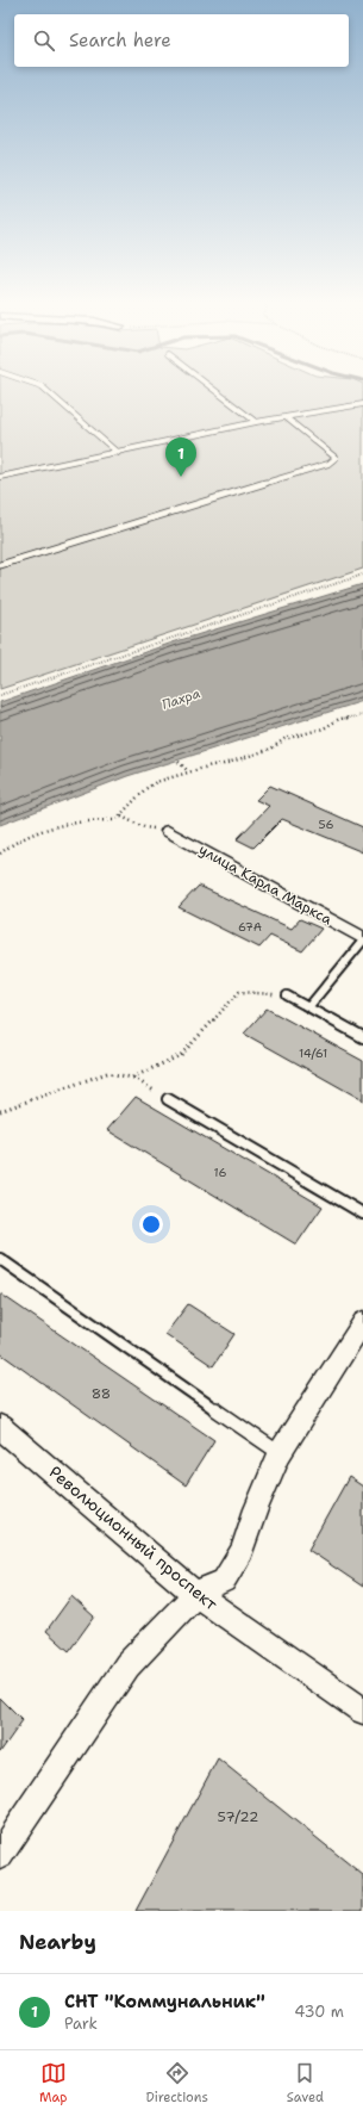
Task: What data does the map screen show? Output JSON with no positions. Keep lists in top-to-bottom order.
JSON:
{
  "streets": {
    "street": ["улица Карла Маркса", "Революционный проспект"]
  },
  "water": ["Пахра"],
  "house_numbers": [
    "56",
    "67А",
    "14/61",
    "16",
    "88",
    "57/22"
  ],
  "page": {
    "search": "Search here",
    "pins": "1",
    "heading": "Nearby",
    "list": [
      {
        "mark": "1",
        "name": "СНТ \"Коммунальник\"",
        "note": "Park",
        "value": "430 m"
      }
    ],
    "nav": ["Map", "Directions", "Saved"]
  }
}
